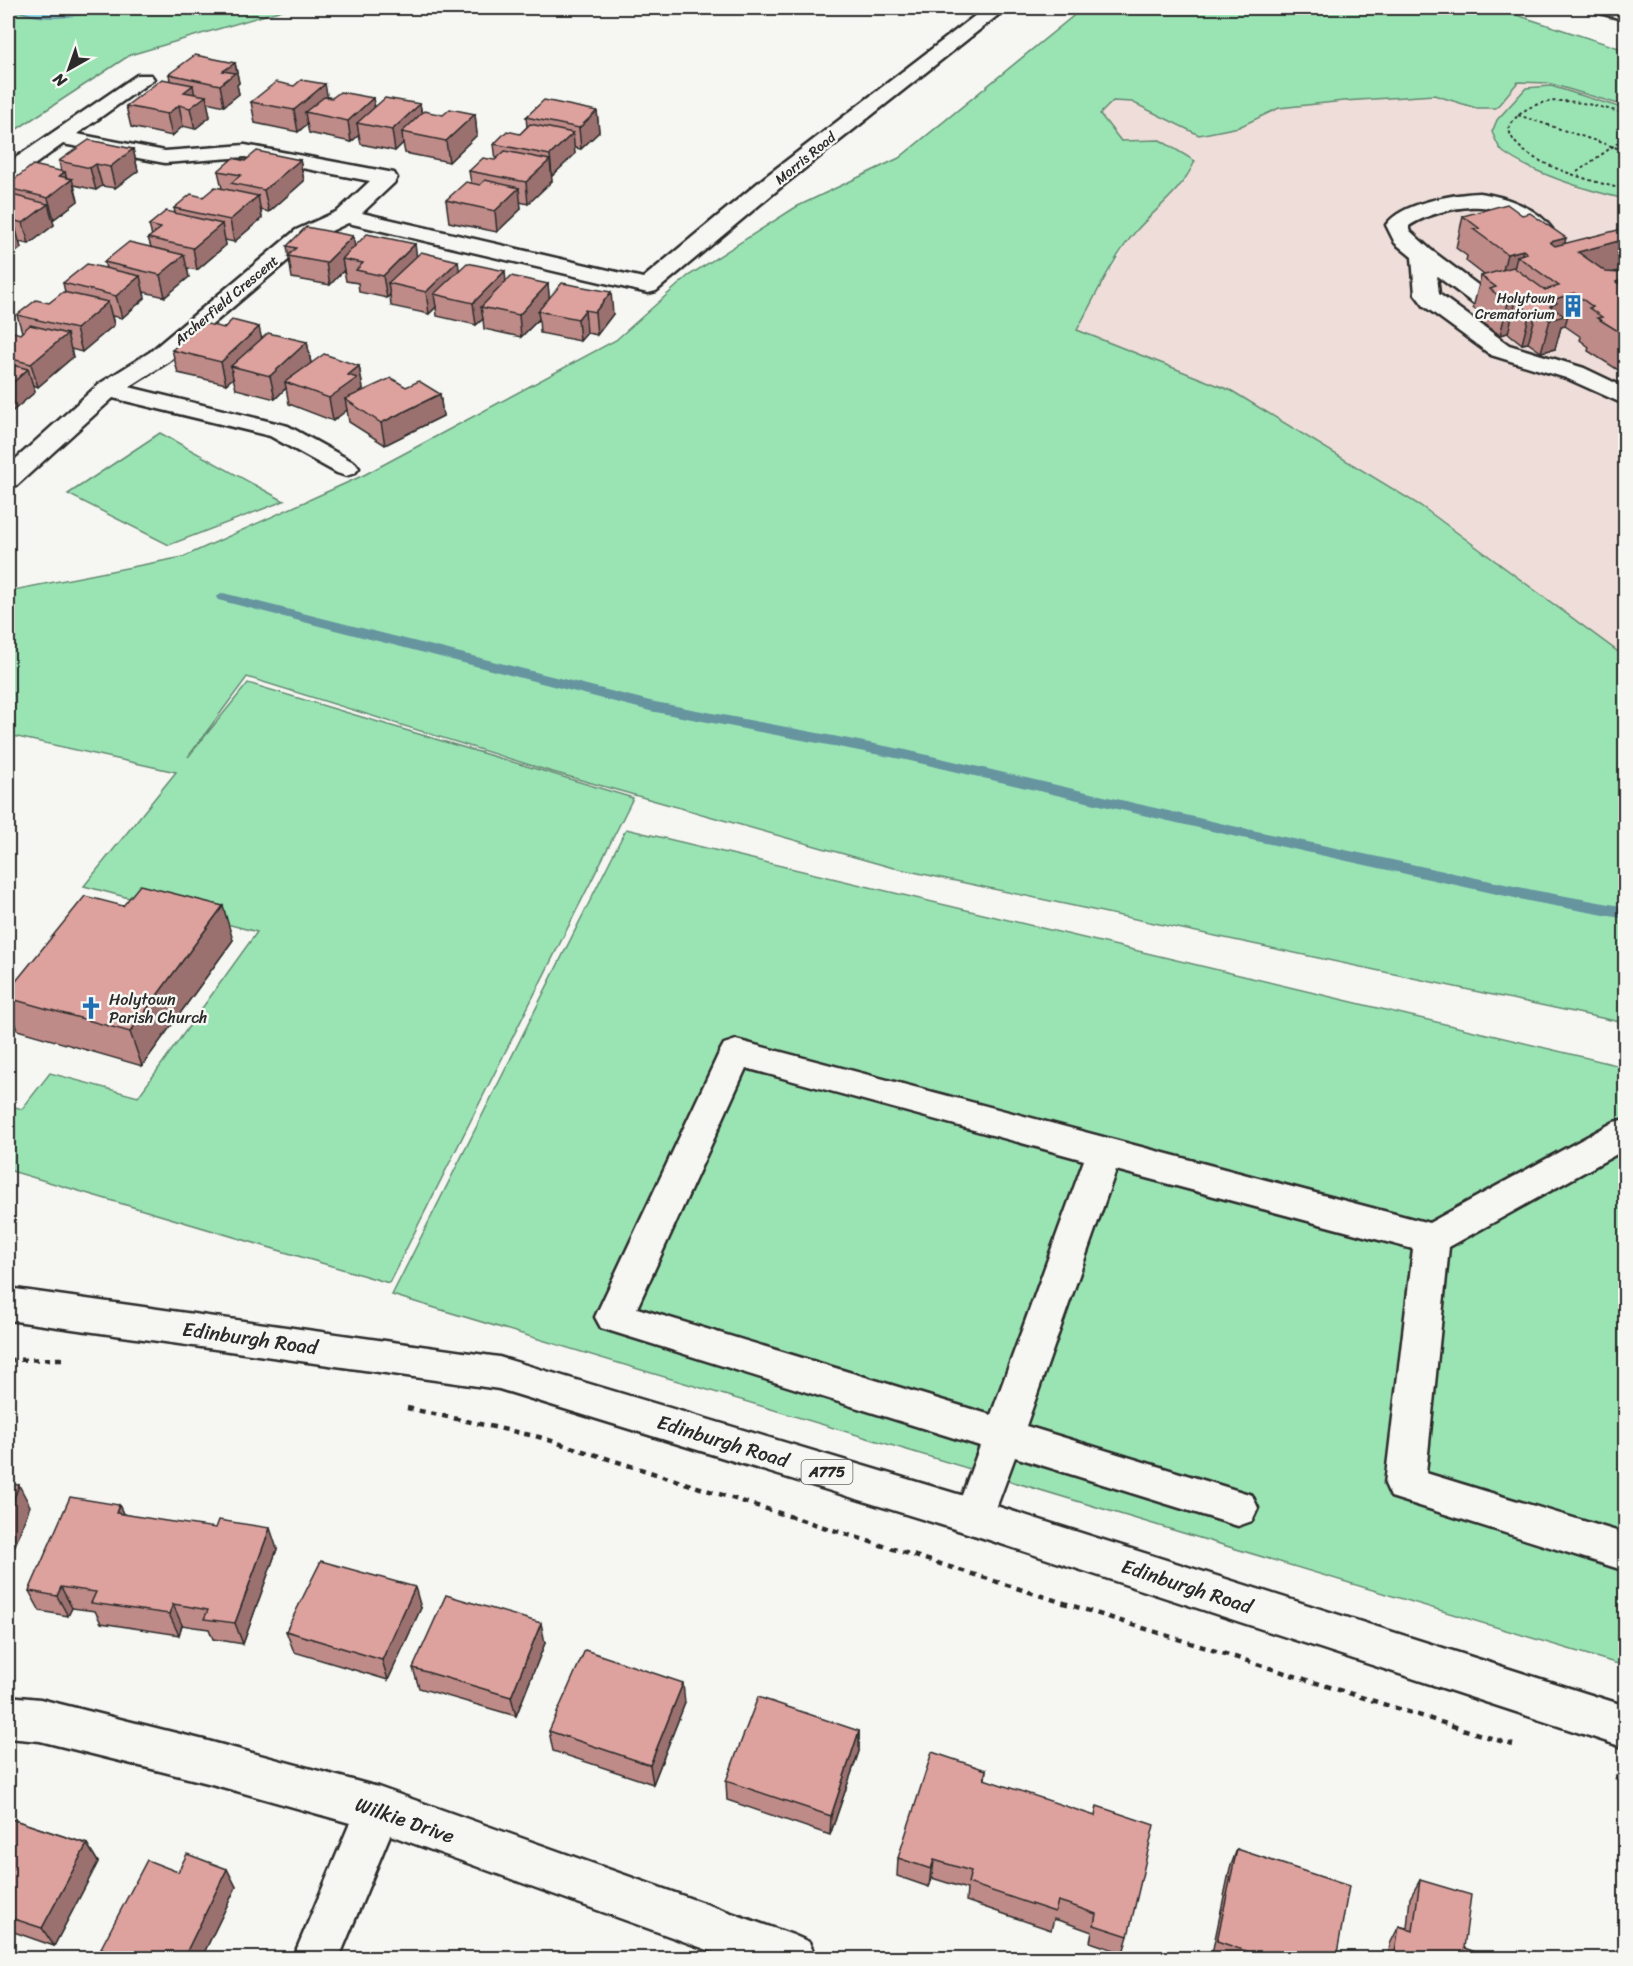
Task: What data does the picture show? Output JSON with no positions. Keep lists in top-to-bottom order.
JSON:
{
  "streets": {
    "street": [
      "Morris Road",
      "Archerfield Crescent",
      "Edinburgh Road",
      "A775",
      "Wilkie Drive"
    ]
  },
  "crossings": [
    ["Morris Road", "Archerfield Crescent"]
  ],
  "places": {
    "building": ["Holytown Crematorium"],
    "church": ["Holytown Parish Church"]
  },
  "north": "bottom left"
}
